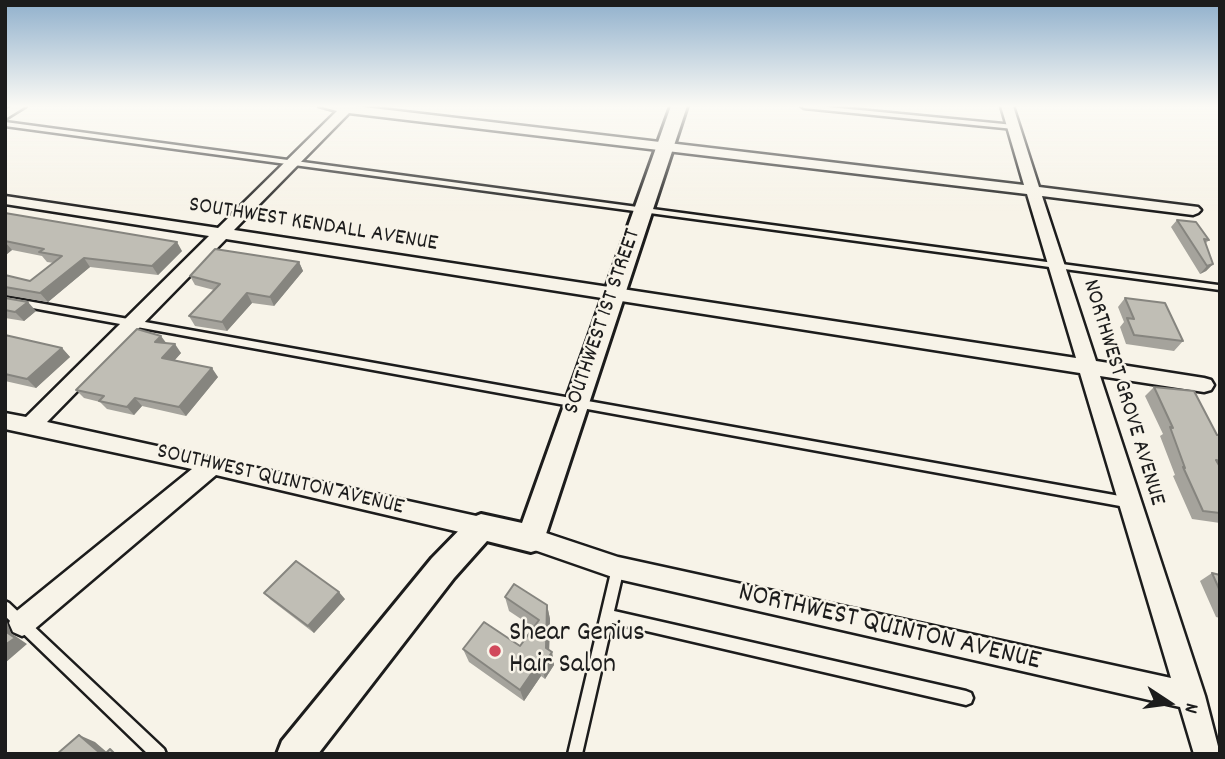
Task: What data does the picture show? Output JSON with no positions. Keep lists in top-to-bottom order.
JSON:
{
  "streets": {
    "street": [
      "SOUTHWEST KENDALL AVENUE",
      "SOUTHWEST 1ST STREET",
      "NORTHWEST GROVE AVENUE",
      "SOUTHWEST QUINTON AVENUE",
      "NORTHWEST QUINTON AVENUE"
    ]
  },
  "crossings": [
    ["SOUTHWEST KENDALL AVENUE", "SOUTHWEST 1ST STREET"],
    ["SOUTHWEST KENDALL AVENUE", "NORTHWEST GROVE AVENUE"],
    ["SOUTHWEST 1ST STREET", "SOUTHWEST QUINTON AVENUE"],
    ["SOUTHWEST 1ST STREET", "NORTHWEST QUINTON AVENUE"],
    ["NORTHWEST GROVE AVENUE", "NORTHWEST QUINTON AVENUE"],
    ["SOUTHWEST QUINTON AVENUE", "NORTHWEST QUINTON AVENUE"]
  ],
  "places": ["Shear Genius Hair Salon"],
  "north": "right"
}
